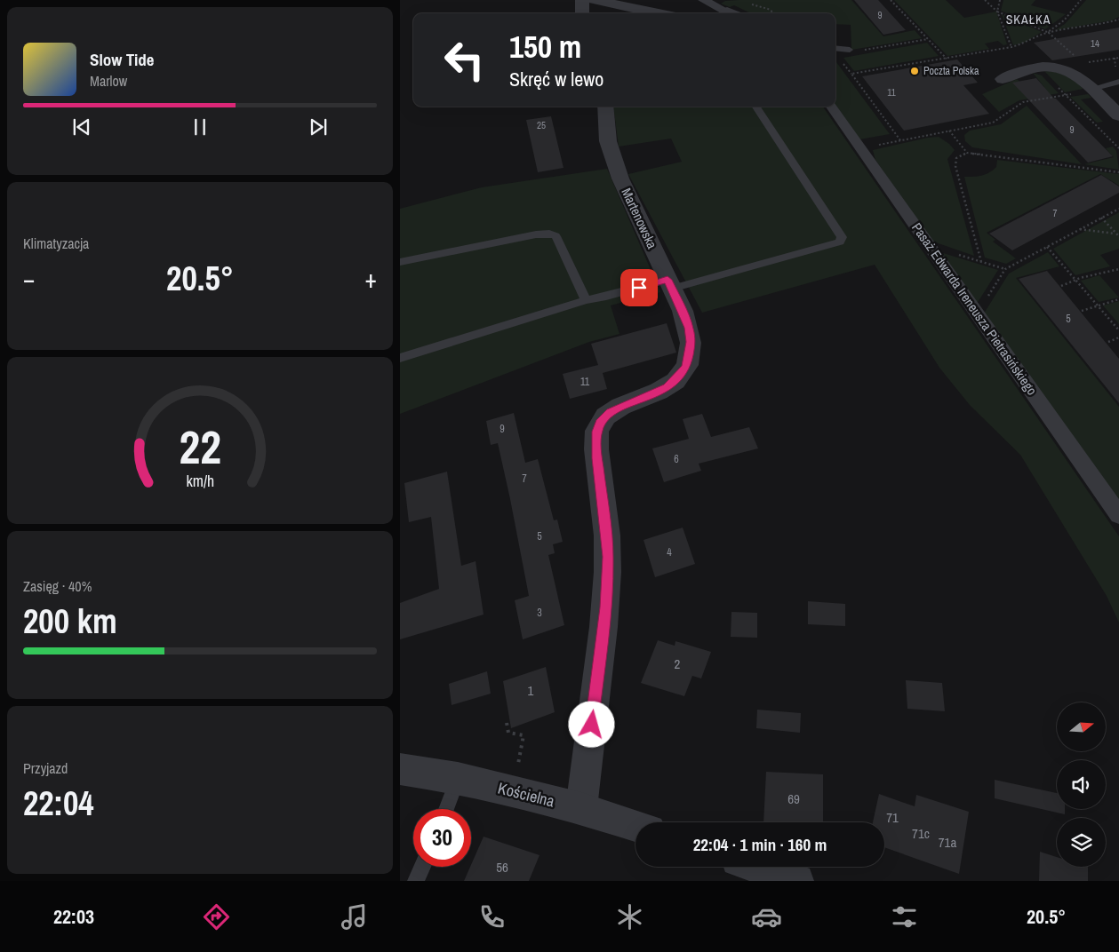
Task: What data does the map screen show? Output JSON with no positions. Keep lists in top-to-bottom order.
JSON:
{
  "streets": {
    "street": ["Martenowska", "Pasaż Edwarda Ireneusza Pietrasińskiego", "Kościelna"]
  },
  "crossings": [
    ["Martenowska", "Kościelna"]
  ],
  "districts": ["SKAŁKA"],
  "places": ["Poczta Polska"],
  "house_numbers": [
    "9",
    "14",
    "11",
    "25",
    "9",
    "7",
    "5",
    "11",
    "9",
    "6",
    "7",
    "5",
    "4",
    "3",
    "2",
    "1",
    "69",
    "71",
    "71c",
    "71a",
    "56"
  ],
  "north": "right",
  "page": {
    "turn": ["150 m", "Skręć w lewo"],
    "song": ["Slow Tide", "Marlow"],
    "tile": [
      "Klimatyzacja",
      ["Zasięg · 40%", "200 km"],
      ["Przyjazd", "22:04"]
    ],
    "heat": ["−", "20.5°", "+"],
    "limit": "30",
    "trip": "22:04 · 1 min · 160 m",
    "tabs": ["22:03", "20.5°"],
    "gauge": ["22", "km/h"]
  }
}
